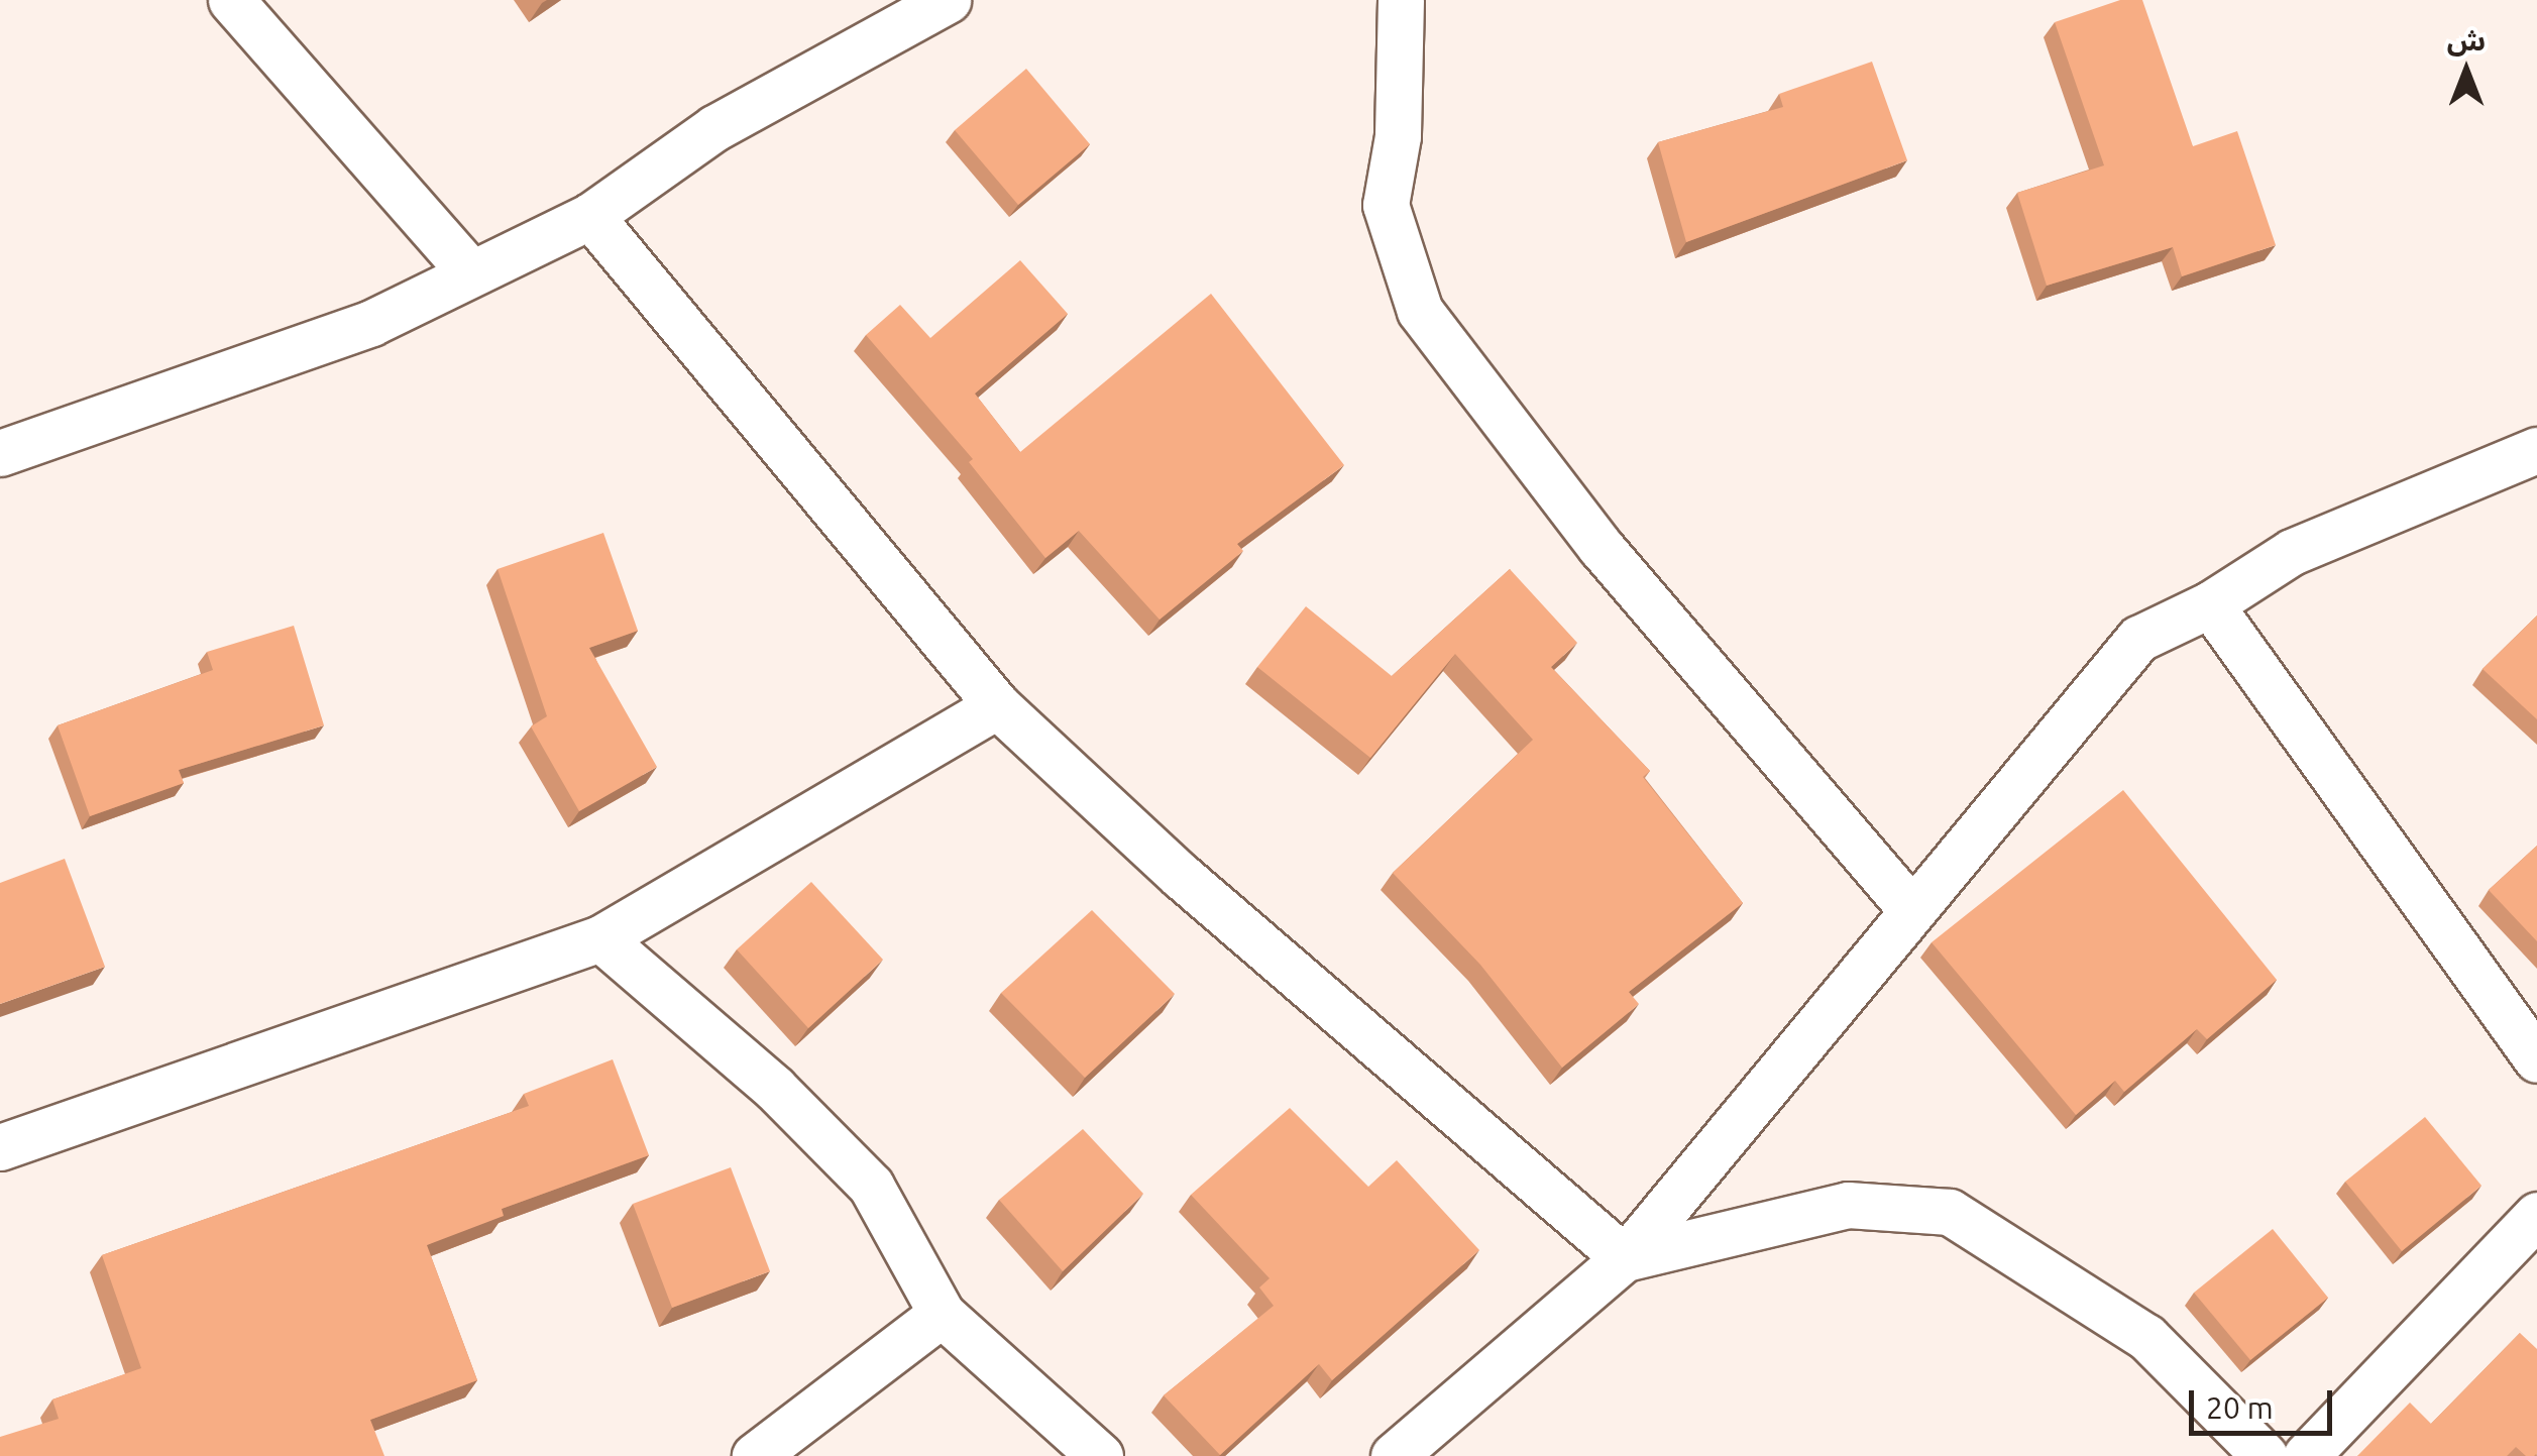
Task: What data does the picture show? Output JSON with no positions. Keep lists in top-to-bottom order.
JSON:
{
  "scale_bar": "20 m",
  "north": "top"
}
